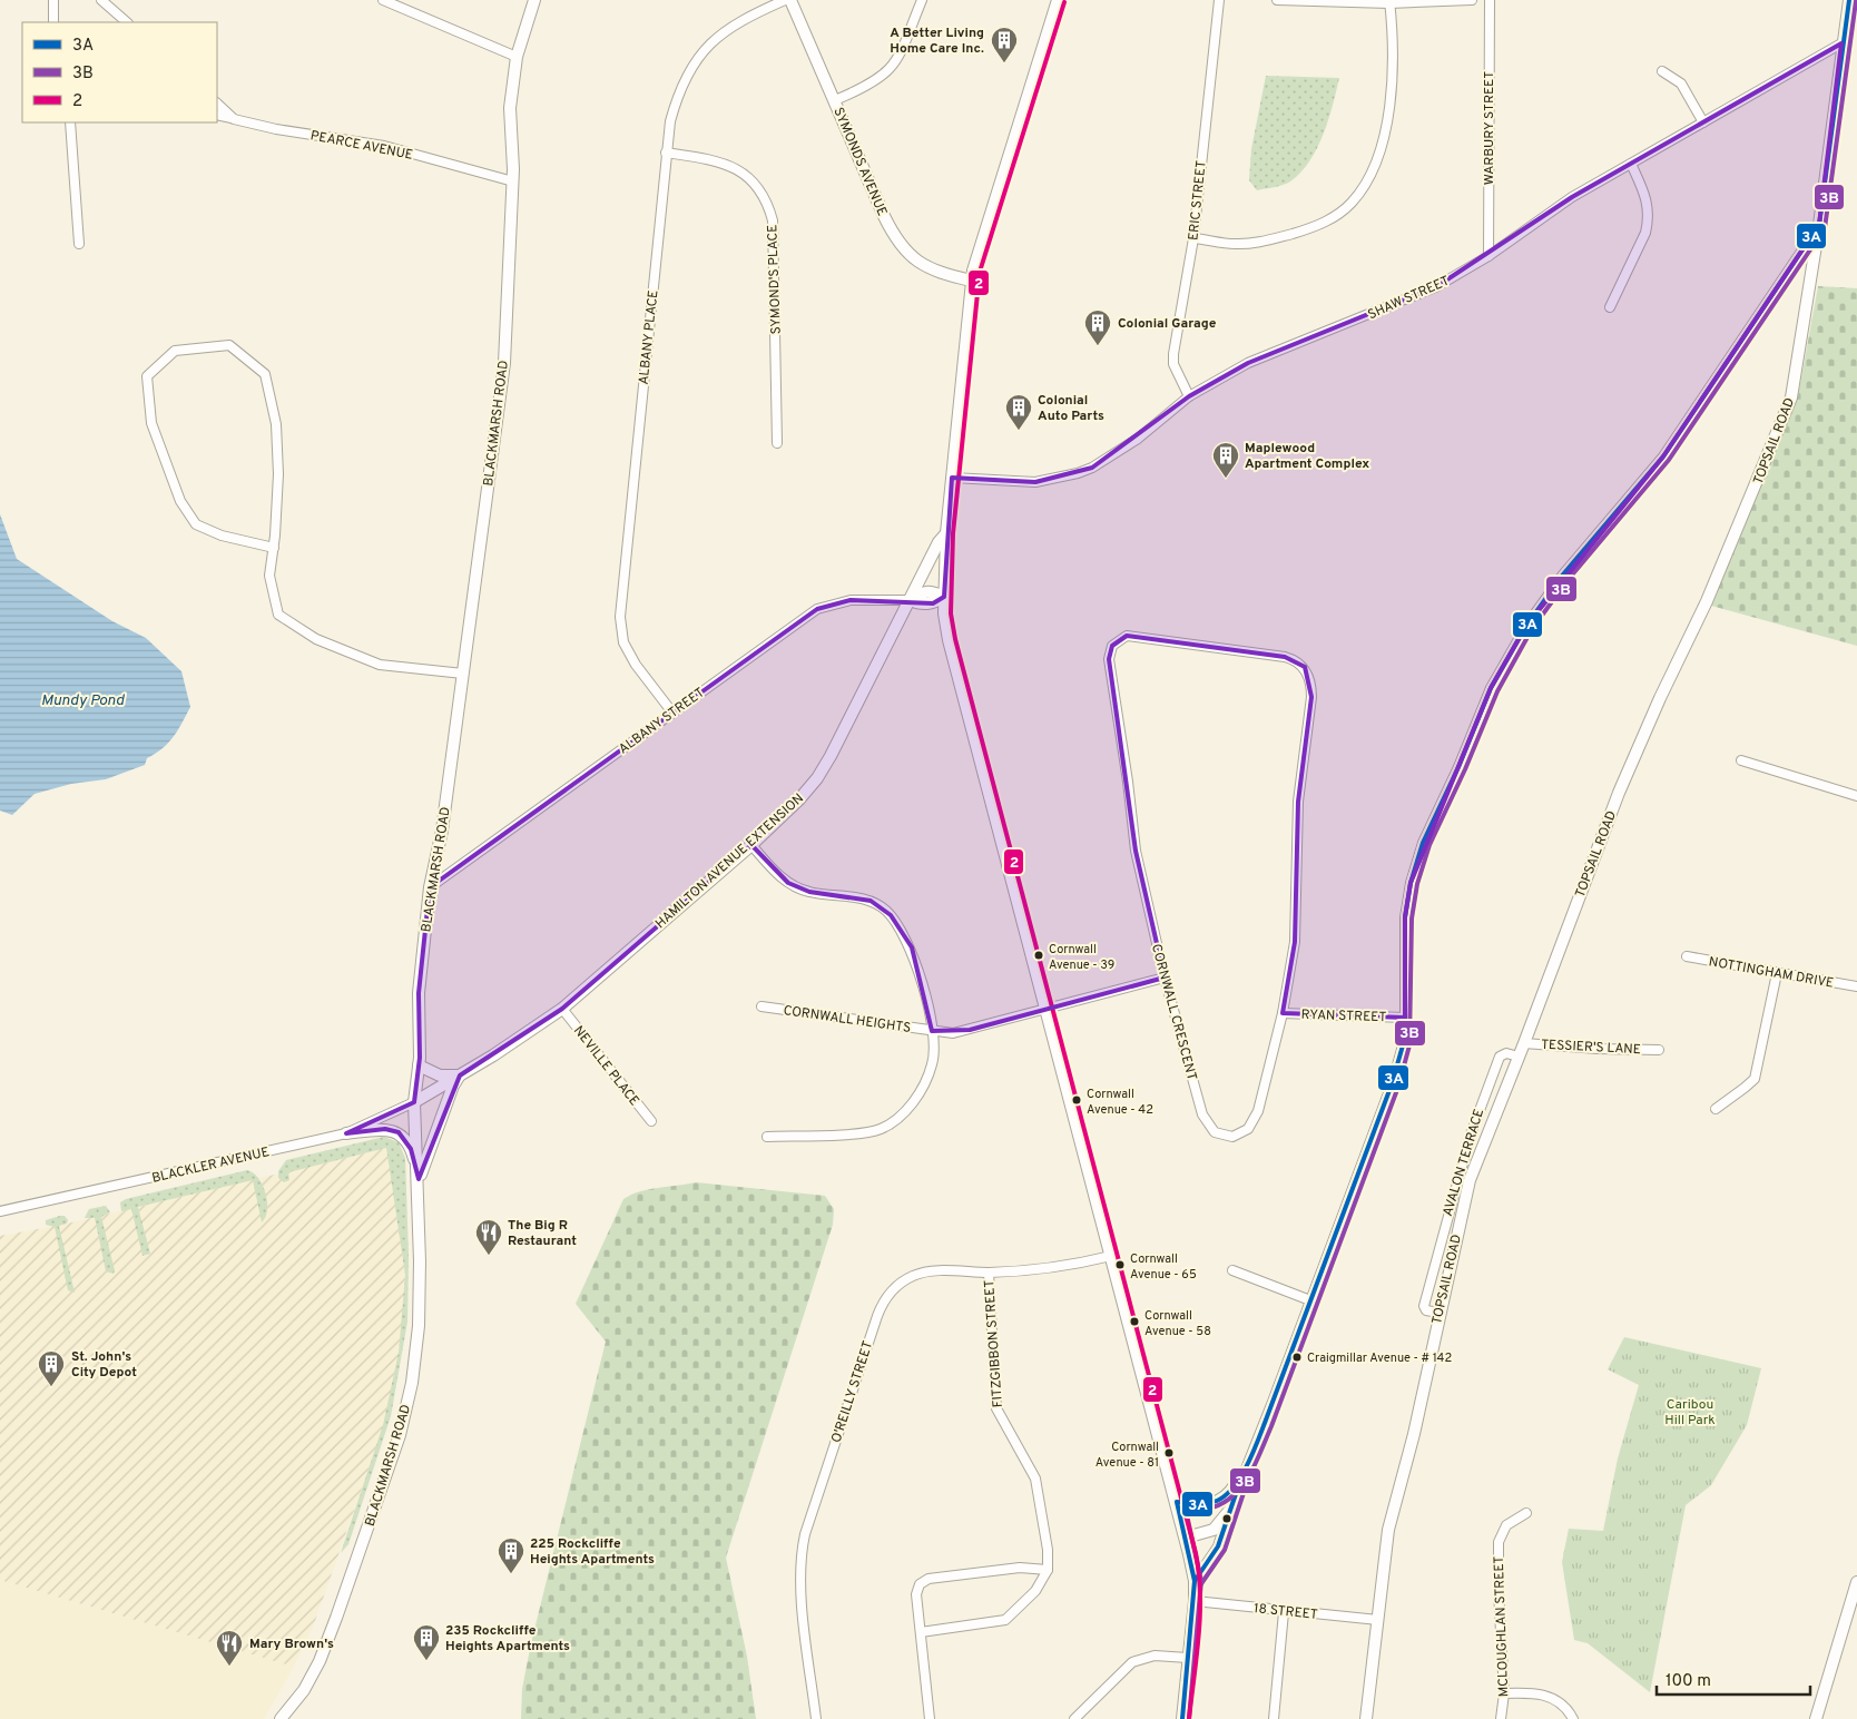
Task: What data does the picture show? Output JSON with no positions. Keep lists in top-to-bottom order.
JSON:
{
  "streets": {
    "street": [
      "WARBURY STREET",
      "PEARCE AVENUE",
      "SYMONDS AVENUE",
      "ERIC STREET",
      "SYMOND'S PLACE",
      "SHAW STREET",
      "ALBANY PLACE",
      "BLACKMARSH ROAD",
      "TOPSAIL ROAD",
      "ALBANY STREET",
      "HAMILTON AVENUE EXTENSION",
      "NOTTINGHAM DRIVE",
      "CORNWALL CRESCENT",
      "RYAN STREET",
      "CORNWALL HEIGHTS",
      "TESSIER'S LANE",
      "NEVILLE PLACE",
      "AVALON TERRACE",
      "BLACKLER AVENUE",
      "FITZGIBBON STREET",
      "O'REILLY STREET",
      "18 STREET",
      "MCLOUGHLAN STREET"
    ]
  },
  "crossings": [
    ["WARBURY STREET", "SHAW STREET"],
    ["PEARCE AVENUE", "BLACKMARSH ROAD"],
    ["ERIC STREET", "SHAW STREET"],
    ["SYMOND'S PLACE", "ALBANY PLACE"],
    ["SHAW STREET", "TOPSAIL ROAD"],
    ["ALBANY PLACE", "ALBANY STREET"],
    ["BLACKMARSH ROAD", "ALBANY STREET"],
    ["BLACKMARSH ROAD", "HAMILTON AVENUE EXTENSION"],
    ["BLACKMARSH ROAD", "BLACKLER AVENUE"],
    ["TOPSAIL ROAD", "TESSIER'S LANE"],
    ["TOPSAIL ROAD", "AVALON TERRACE"],
    ["TOPSAIL ROAD", "18 STREET"],
    ["ALBANY STREET", "HAMILTON AVENUE EXTENSION"],
    ["HAMILTON AVENUE EXTENSION", "CORNWALL HEIGHTS"],
    ["HAMILTON AVENUE EXTENSION", "NEVILLE PLACE"],
    ["HAMILTON AVENUE EXTENSION", "BLACKLER AVENUE"],
    ["CORNWALL CRESCENT", "RYAN STREET"],
    ["CORNWALL CRESCENT", "CORNWALL HEIGHTS"],
    ["FITZGIBBON STREET", "O'REILLY STREET"]
  ],
  "water": ["Mundy Pond"],
  "parks": ["Caribou Hill Park"],
  "places": {
    "building": [
      "A Better Living Home Care Inc.",
      "Colonial Garage",
      "Colonial Auto Parts",
      "Maplewood Apartment Complex",
      "St. John's City Depot",
      "225 Rockcliffe Heights Apartments",
      "235 Rockcliffe Heights Apartments"
    ],
    "other": [
      "Cornwall Avenue - 39",
      "Cornwall Avenue - 42",
      "Cornwall Avenue - 65",
      "Cornwall Avenue - 58",
      "Craigmillar Avenue - # 142",
      "Cornwall Avenue - 81"
    ],
    "restaurant": ["The Big R Restaurant", "Mary Brown's"]
  },
  "lines": ["transit line 3A", "transit line 3B", "transit line 2"],
  "legend": ["3A", "3B", "2"],
  "scale_bar": "100 m"
}
